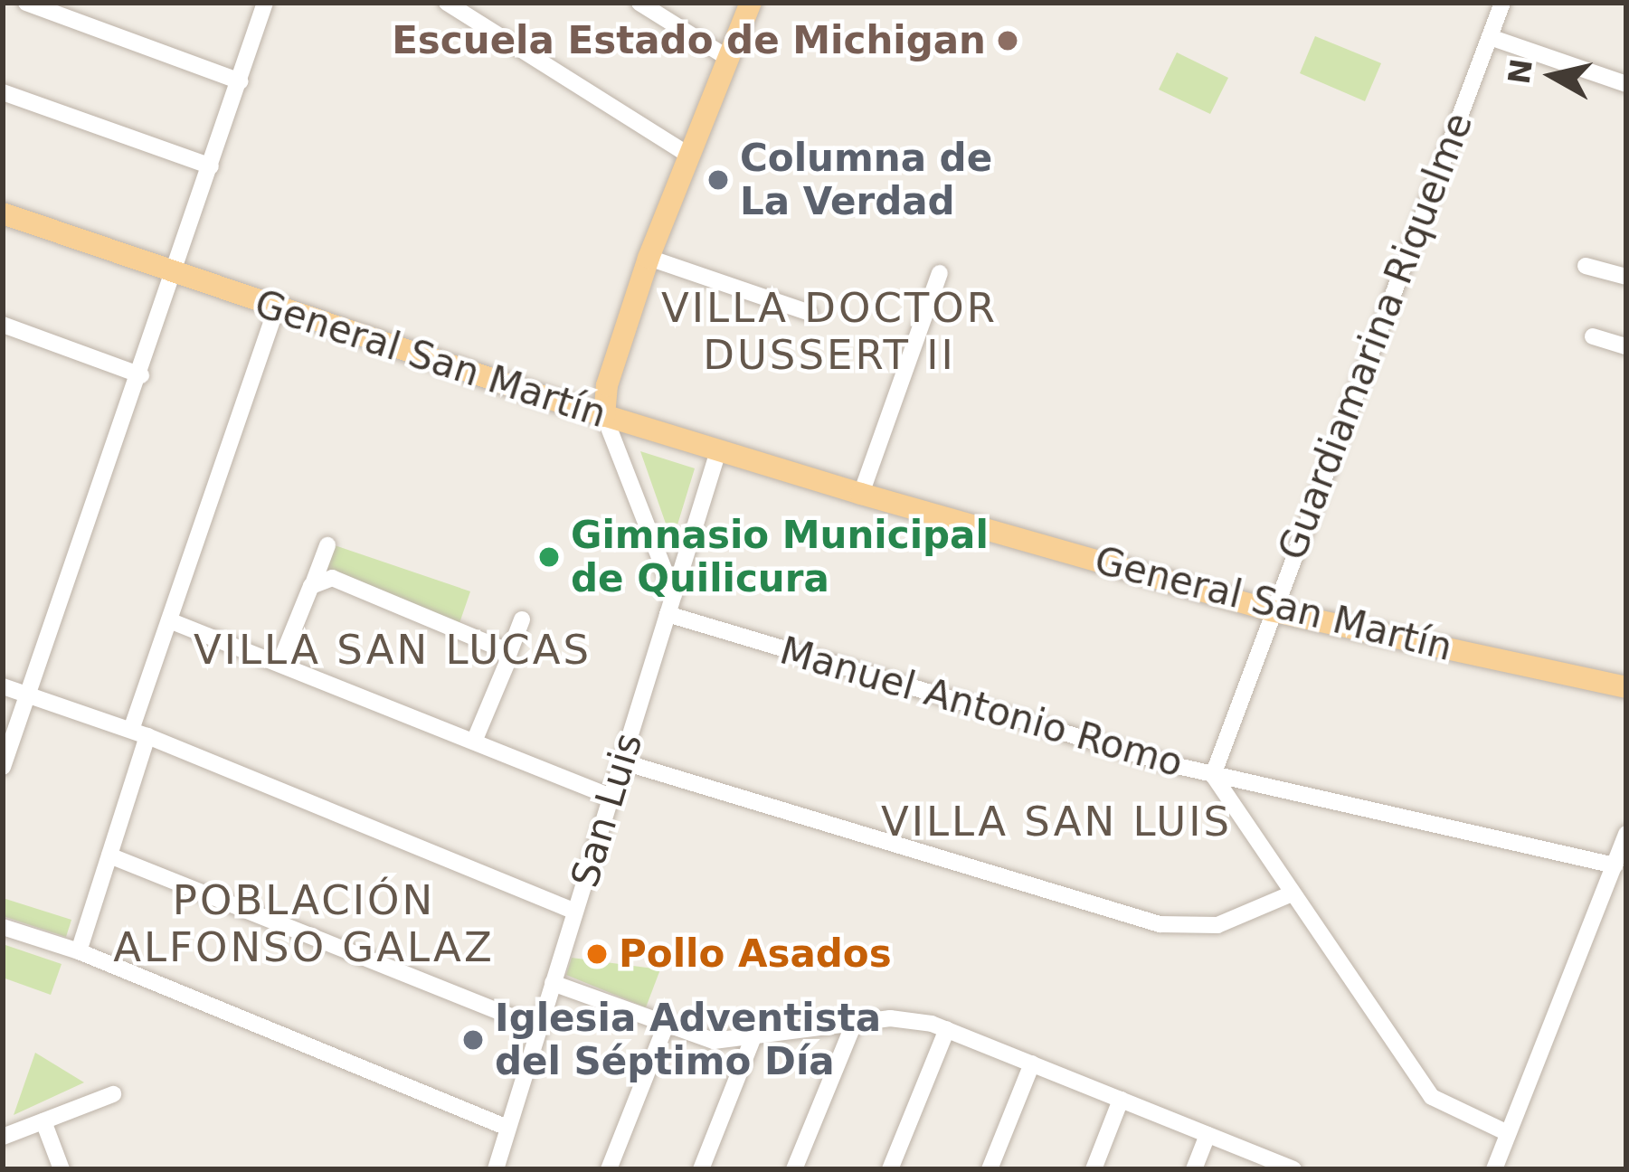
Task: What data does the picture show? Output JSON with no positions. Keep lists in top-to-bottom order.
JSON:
{
  "streets": {
    "main road": ["General San Martín"],
    "street": ["Guardiamarina Riquelme", "Manuel Antonio Romo", "San Luis"]
  },
  "crossings": [
    ["Guardiamarina Riquelme", "General San Martín"],
    ["Guardiamarina Riquelme", "Manuel Antonio Romo"],
    ["General San Martín", "San Luis"],
    ["Manuel Antonio Romo", "San Luis"]
  ],
  "districts": [
    "VILLA DOCTOR DUSSERT II",
    "VILLA SAN LUCAS",
    "VILLA SAN LUIS",
    "POBLACIÓN ALFONSO GALAZ"
  ],
  "places": [
    "Escuela Estado de Michigan",
    "Columna de La Verdad",
    "Gimnasio Municipal de Quilicura",
    "Pollo Asados",
    "Iglesia Adventista del Séptimo Día"
  ],
  "north": "left"
}
